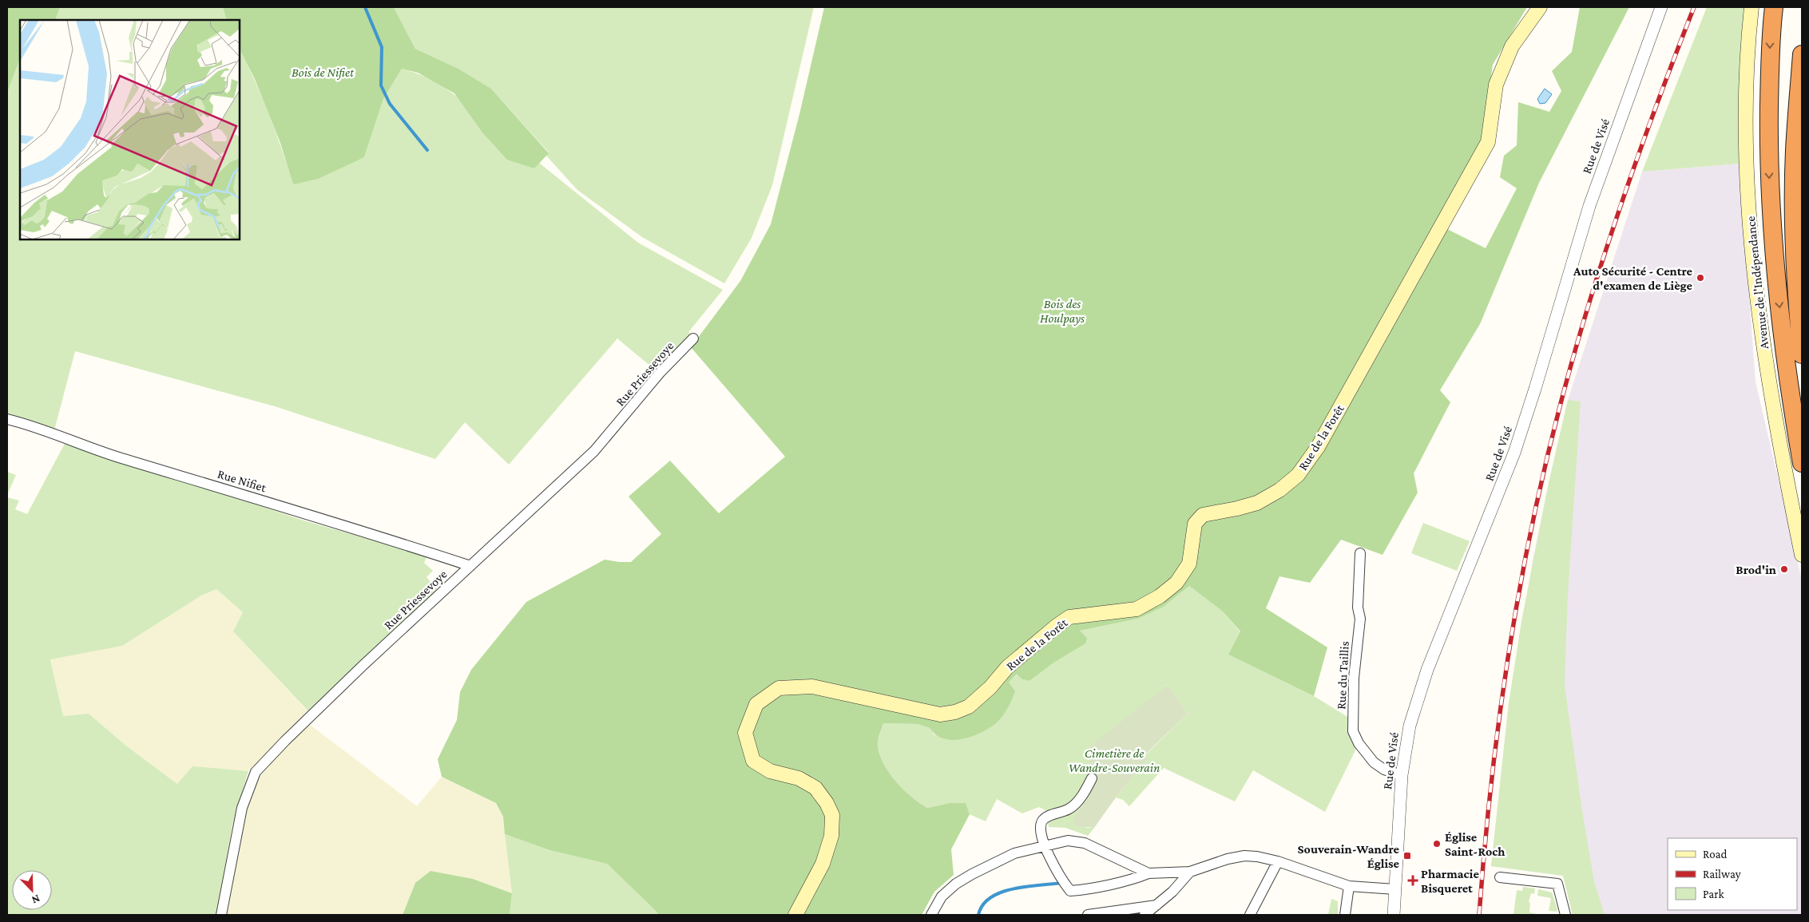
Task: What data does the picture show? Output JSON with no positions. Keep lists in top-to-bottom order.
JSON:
{
  "streets": {
    "main road": ["Avenue de l'Indépendance", "Rue de la Forêt"],
    "street": [
      "Rue de Visé",
      "Rue Priessevoye",
      "Rue Nifiet",
      "Rue du Taillis"
    ]
  },
  "crossings": [
    ["Rue de Visé", "Rue du Taillis"],
    ["Rue Priessevoye", "Rue Nifiet"]
  ],
  "parks": ["Bois de Nifiet", "Bois des Houlpays", "Cimetière de Wandre-Souverain"],
  "places": {
    "other": ["Auto Sécurité - Centre d'examen de Liège", "Brod'in", "Église Saint-Roch"],
    "transit": ["Souverain-Wandre Église"],
    "health": ["Pharmacie Bisqueret"]
  },
  "legend": ["Road", "Railway", "Park"],
  "north": "bottom right"
}
